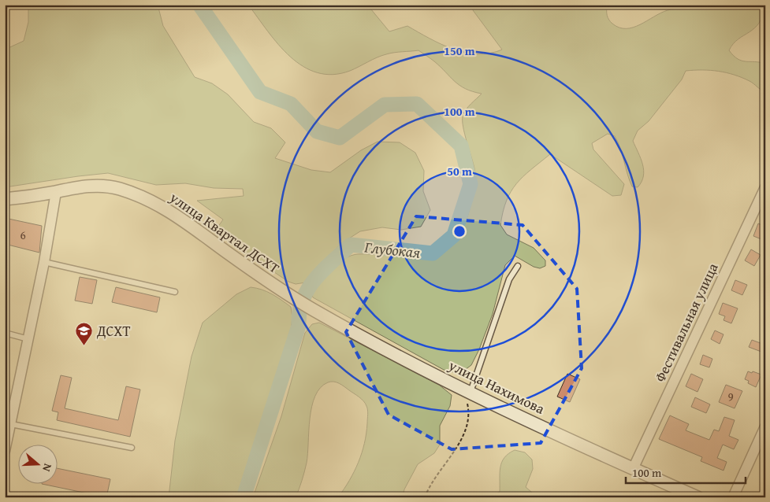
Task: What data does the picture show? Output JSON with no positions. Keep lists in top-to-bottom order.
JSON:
{
  "streets": {
    "street": ["улица Квартал ДСХТ", "Фестивальная улица", "улица Нахимова"]
  },
  "crossings": [
    ["улица Квартал ДСХТ", "улица Нахимова"],
    ["Фестивальная улица", "улица Нахимова"]
  ],
  "water": ["Глубокая"],
  "places": {
    "school or university": ["ДСХТ"]
  },
  "house_numbers": ["6", "9"],
  "scale_bar": "100 m",
  "north": "right",
  "rings": ["150 m", "100 m", "50 m"]
}
